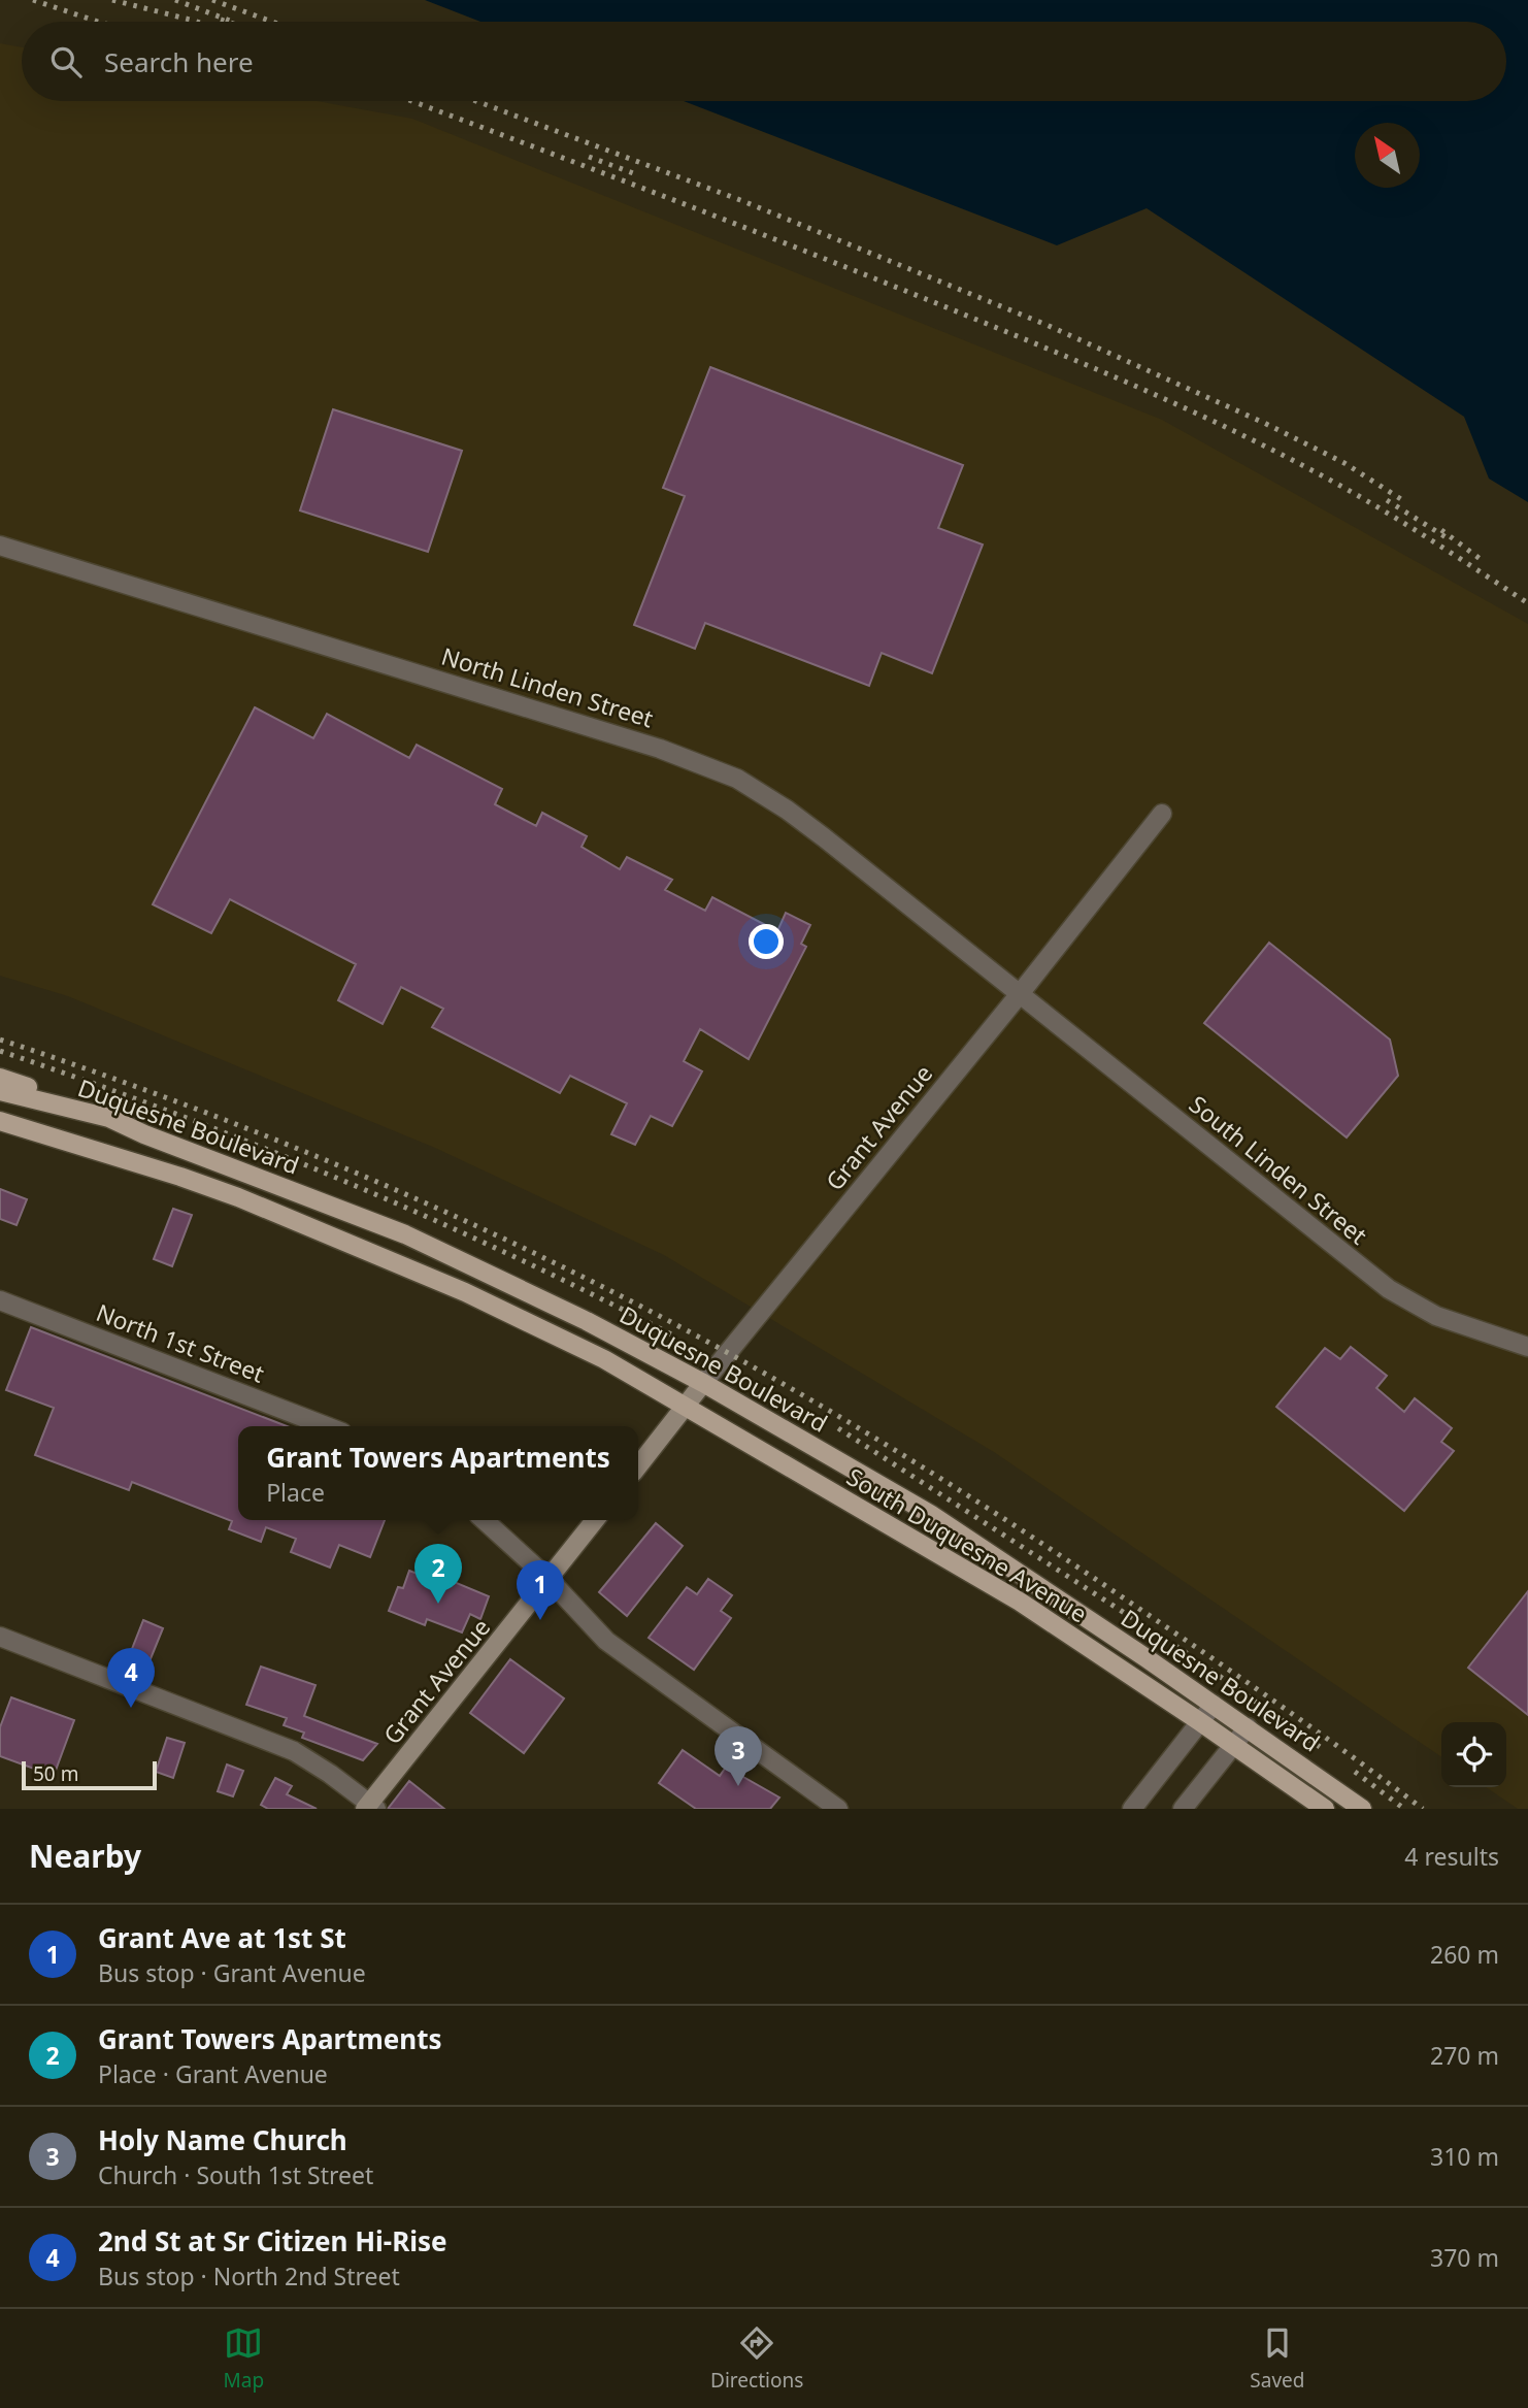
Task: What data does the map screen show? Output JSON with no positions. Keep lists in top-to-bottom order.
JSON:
{
  "streets": {
    "main road": ["Duquesne Boulevard", "South Duquesne Avenue"],
    "street": [
      "North Linden Street",
      "Grant Avenue",
      "South Linden Street",
      "North 1st Street"
    ]
  },
  "crossings": [
    ["North Linden Street", "Grant Avenue"],
    ["North Linden Street", "South Linden Street"],
    ["Duquesne Boulevard", "Grant Avenue"],
    ["Grant Avenue", "South Linden Street"],
    ["Grant Avenue", "South Duquesne Avenue"]
  ],
  "scale_bar": "50 m",
  "north": "top left",
  "page": {
    "search": "Search here",
    "popup": ["Grant Towers Apartments", "Place"],
    "pins": [
      "2",
      "1",
      "4",
      "3"
    ],
    "scale": "50 m",
    "heading": ["Nearby", "4 results"],
    "list": [
      {
        "mark": "1",
        "name": "Grant Ave at 1st St",
        "note": "Bus stop · Grant Avenue",
        "value": "260 m"
      },
      {
        "mark": "2",
        "name": "Grant Towers Apartments",
        "note": "Place · Grant Avenue",
        "value": "270 m"
      },
      {
        "mark": "3",
        "name": "Holy Name Church",
        "note": "Church · South 1st Street",
        "value": "310 m"
      },
      {
        "mark": "4",
        "name": "2nd St at Sr Citizen Hi-Rise",
        "note": "Bus stop · North 2nd Street",
        "value": "370 m"
      }
    ],
    "nav": ["Map", "Directions", "Saved"]
  }
}
